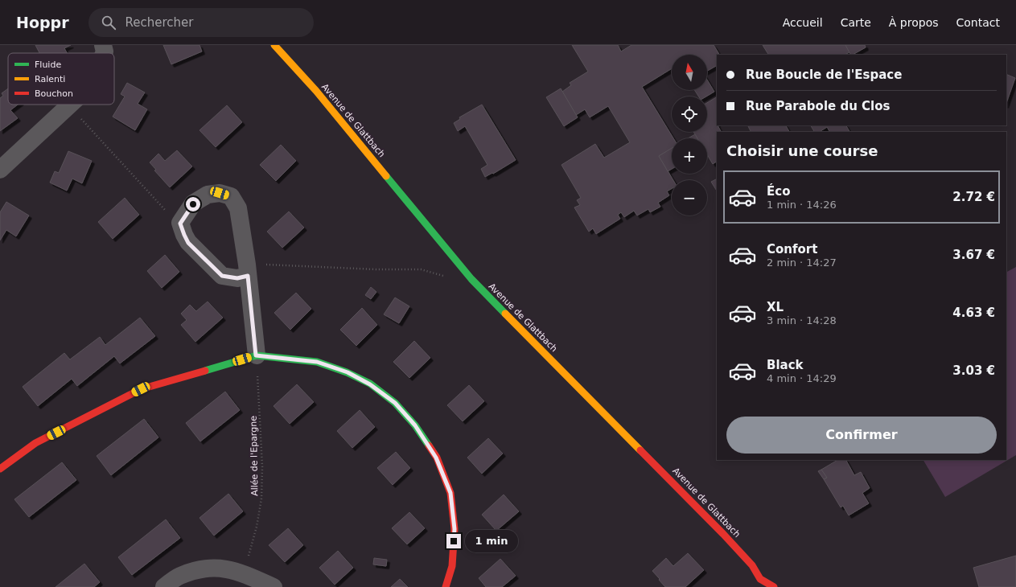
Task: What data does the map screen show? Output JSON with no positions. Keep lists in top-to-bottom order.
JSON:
{
  "streets": {
    "street": ["Avenue de Glattbach"],
    "path": ["Allée de l'Epargne"]
  },
  "legend": ["Fluide", "Ralenti", "Bouchon"],
  "north": "top",
  "page": {
    "header": "Hoppr",
    "search": "Rechercher",
    "nav": [
      "Accueil",
      "Carte",
      "À propos",
      "Contact"
    ],
    "map_buttons": ["+", "−"],
    "banner": ["Rue Boucle de l'Espace", "Rue Parabole du Clos"],
    "heading": "Choisir une course",
    "list": [
      {
        "name": "Éco",
        "note": "1 min · 14:26",
        "value": "2.72 €"
      },
      {
        "name": "Confort",
        "note": "2 min · 14:27",
        "value": "3.67 €"
      },
      {
        "name": "XL",
        "note": "3 min · 14:28",
        "value": "4.63 €"
      },
      {
        "name": "Black",
        "note": "4 min · 14:29",
        "value": "3.03 €"
      }
    ],
    "buttons": "Confirmer",
    "bubble": "1 min"
  }
}
